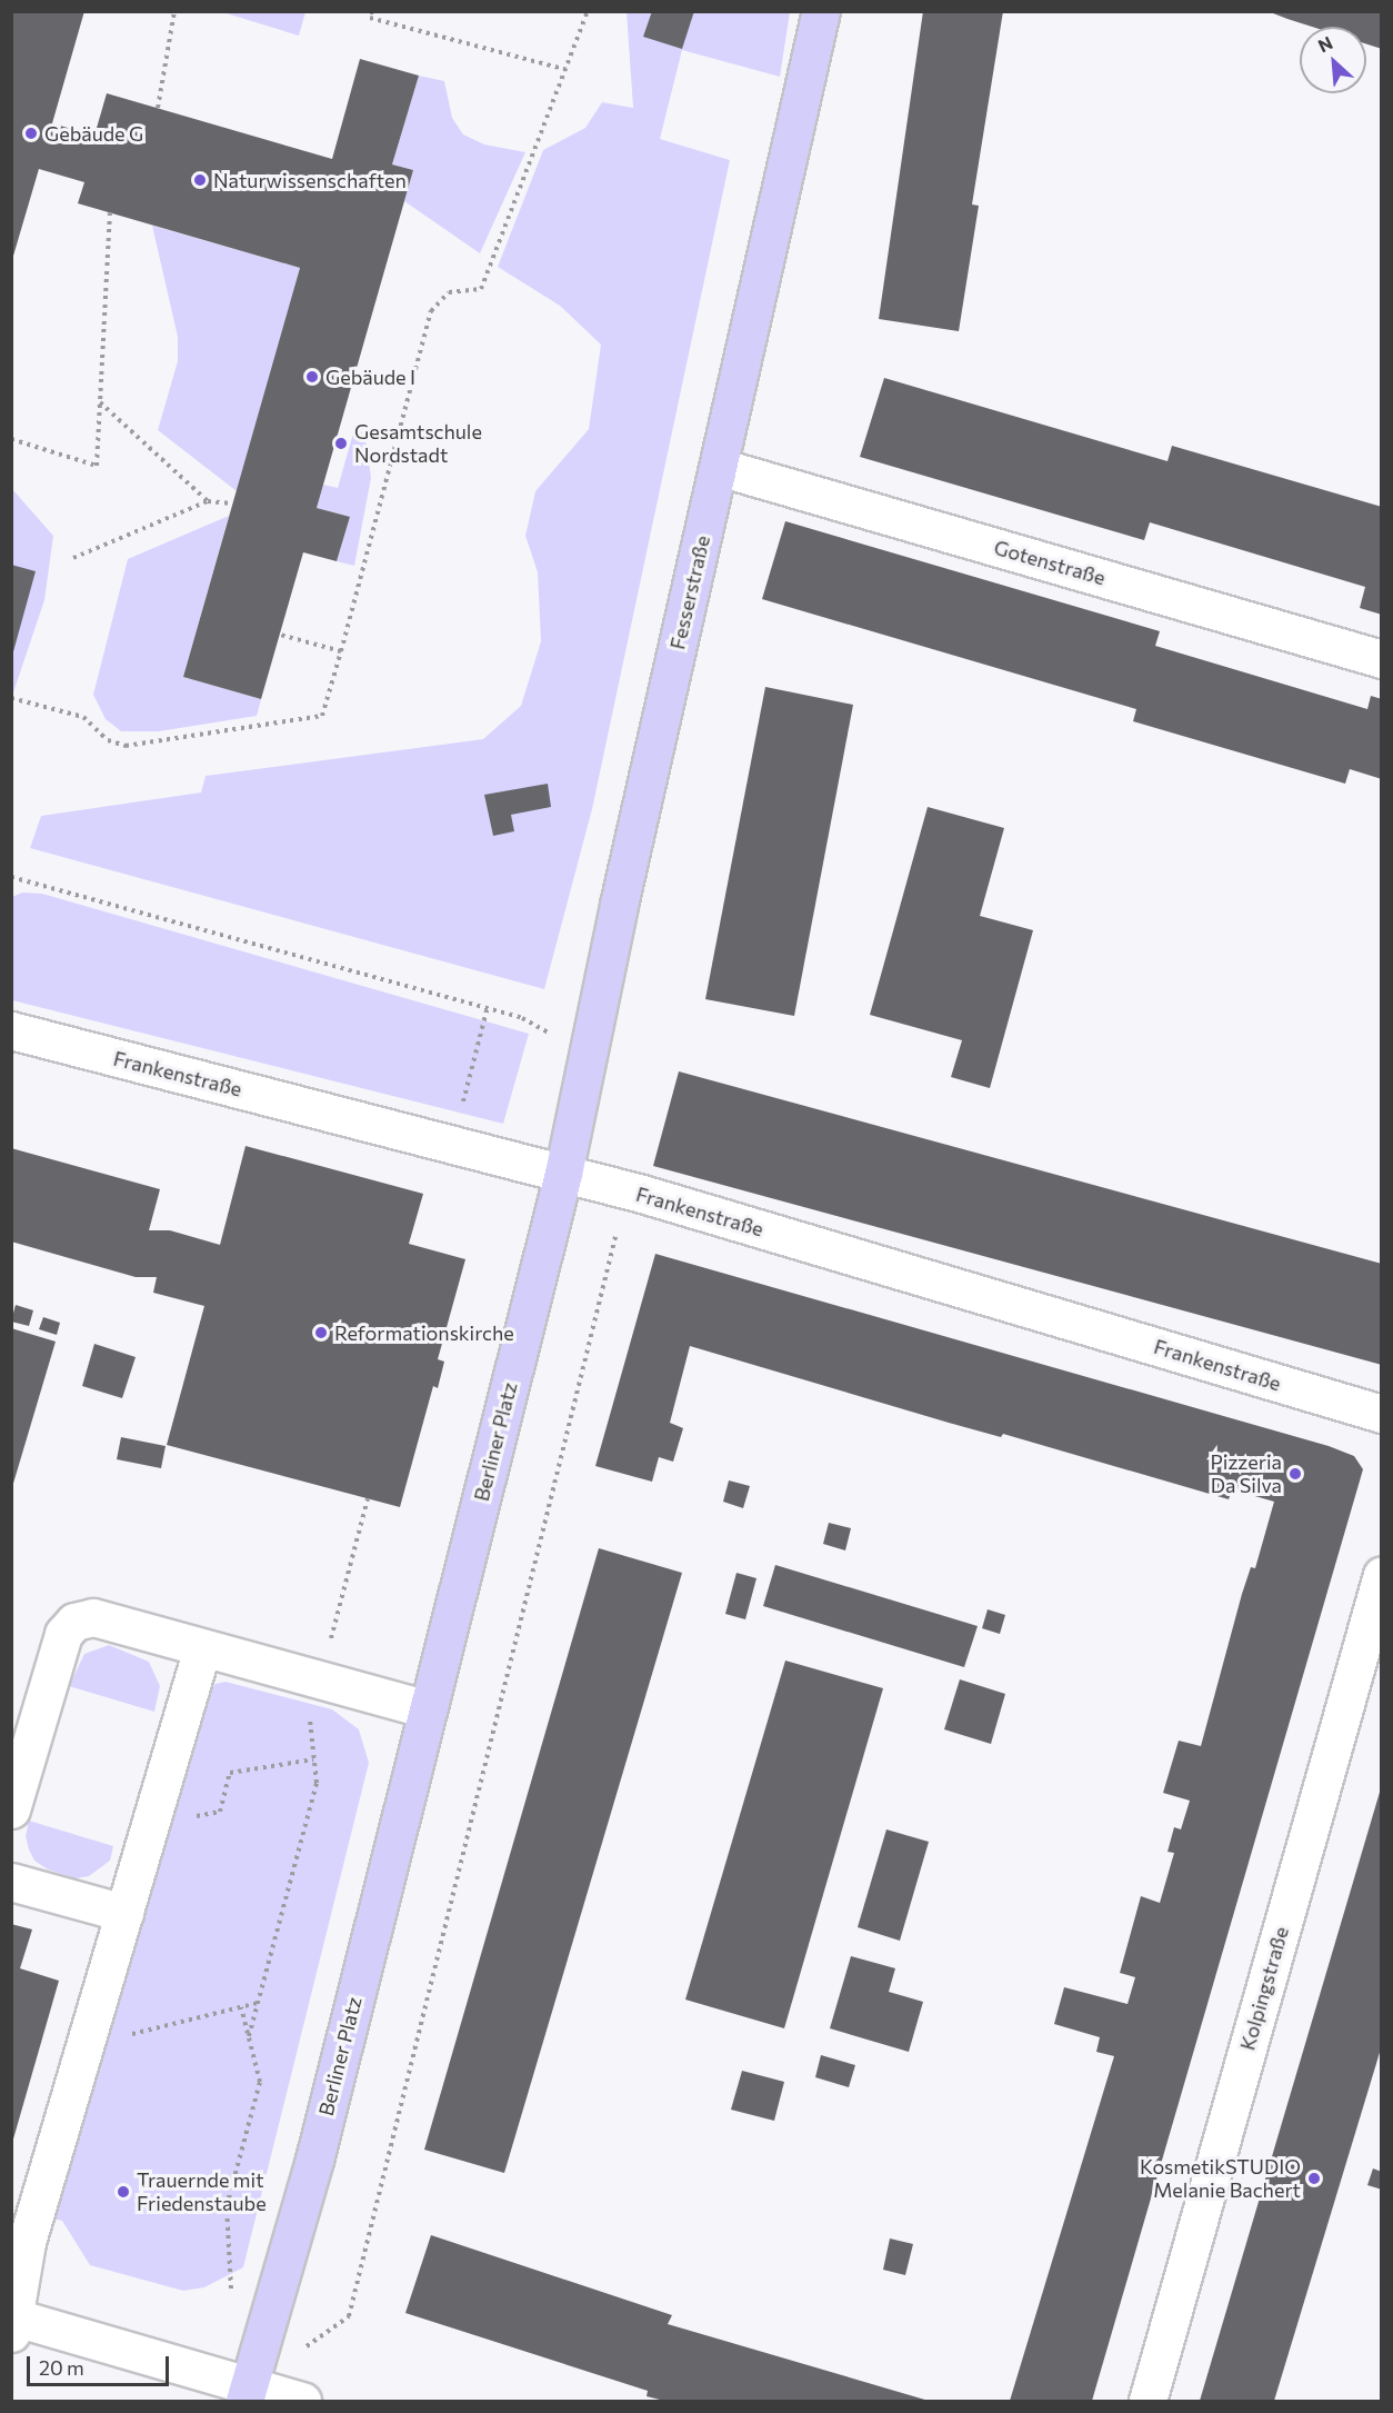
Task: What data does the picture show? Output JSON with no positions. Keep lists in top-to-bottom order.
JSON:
{
  "streets": {
    "main road": ["Fesserstraße", "Berliner Platz"],
    "street": ["Gotenstraße", "Frankenstraße", "Kolpingstraße"]
  },
  "crossings": [
    ["Gotenstraße", "Fesserstraße"],
    ["Fesserstraße", "Frankenstraße"],
    ["Fesserstraße", "Berliner Platz"],
    ["Frankenstraße", "Berliner Platz"]
  ],
  "places": [
    "Gebäude G",
    "Naturwissenschaften",
    "Gebäude I",
    "Gesamtschule Nordstadt",
    "Reformationskirche",
    "Pizzeria Da Silva",
    "KosmetikSTUDIO Melanie Bachert",
    "Trauernde mit Friedenstaube"
  ],
  "scale_bar": "20 m",
  "north": "top left"
}
